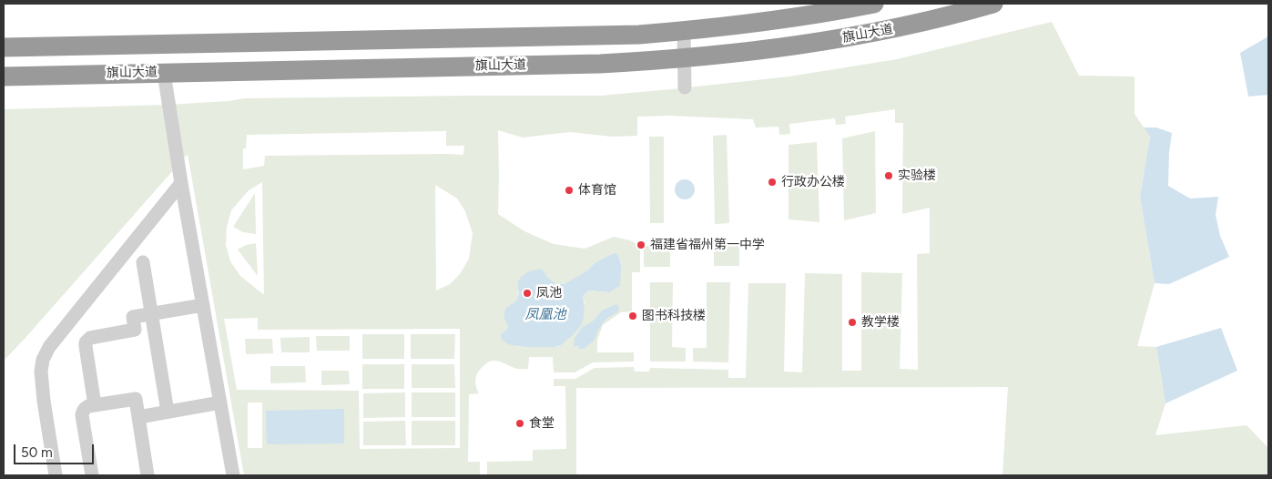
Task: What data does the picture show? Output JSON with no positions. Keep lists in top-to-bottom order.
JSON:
{
  "streets": {
    "highway": ["旗山大道"]
  },
  "water": ["凤凰池"],
  "places": [
    "实验楼",
    "行政办公楼",
    "体育馆",
    "福建省福州第一中学",
    "凤池",
    "图书科技楼",
    "教学楼",
    "食堂"
  ],
  "scale_bar": "50 m"
}
